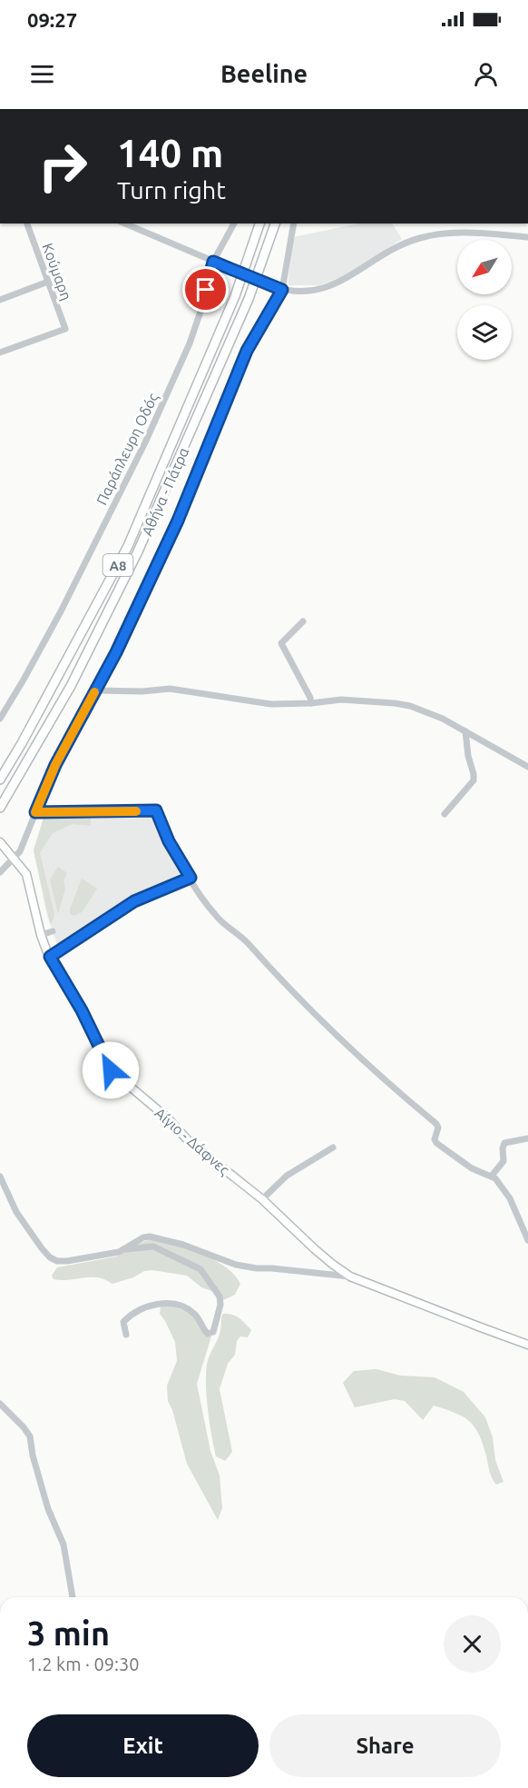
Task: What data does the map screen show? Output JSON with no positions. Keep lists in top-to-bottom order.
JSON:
{
  "streets": {
    "highway": ["Αθήνα - Πάτρα", "Α8"],
    "main road": ["Αίγιο - Δάφνες"],
    "street": ["Κούμαρη", "Παράπλευρη Οδός"]
  },
  "north": "bottom left",
  "page": {
    "status": "09:27",
    "header": "Beeline",
    "turn": ["140 m", "Turn right"],
    "heading": ["3 min", "1.2 km · 09:30"],
    "buttons": ["Exit", "Share"]
  }
}
